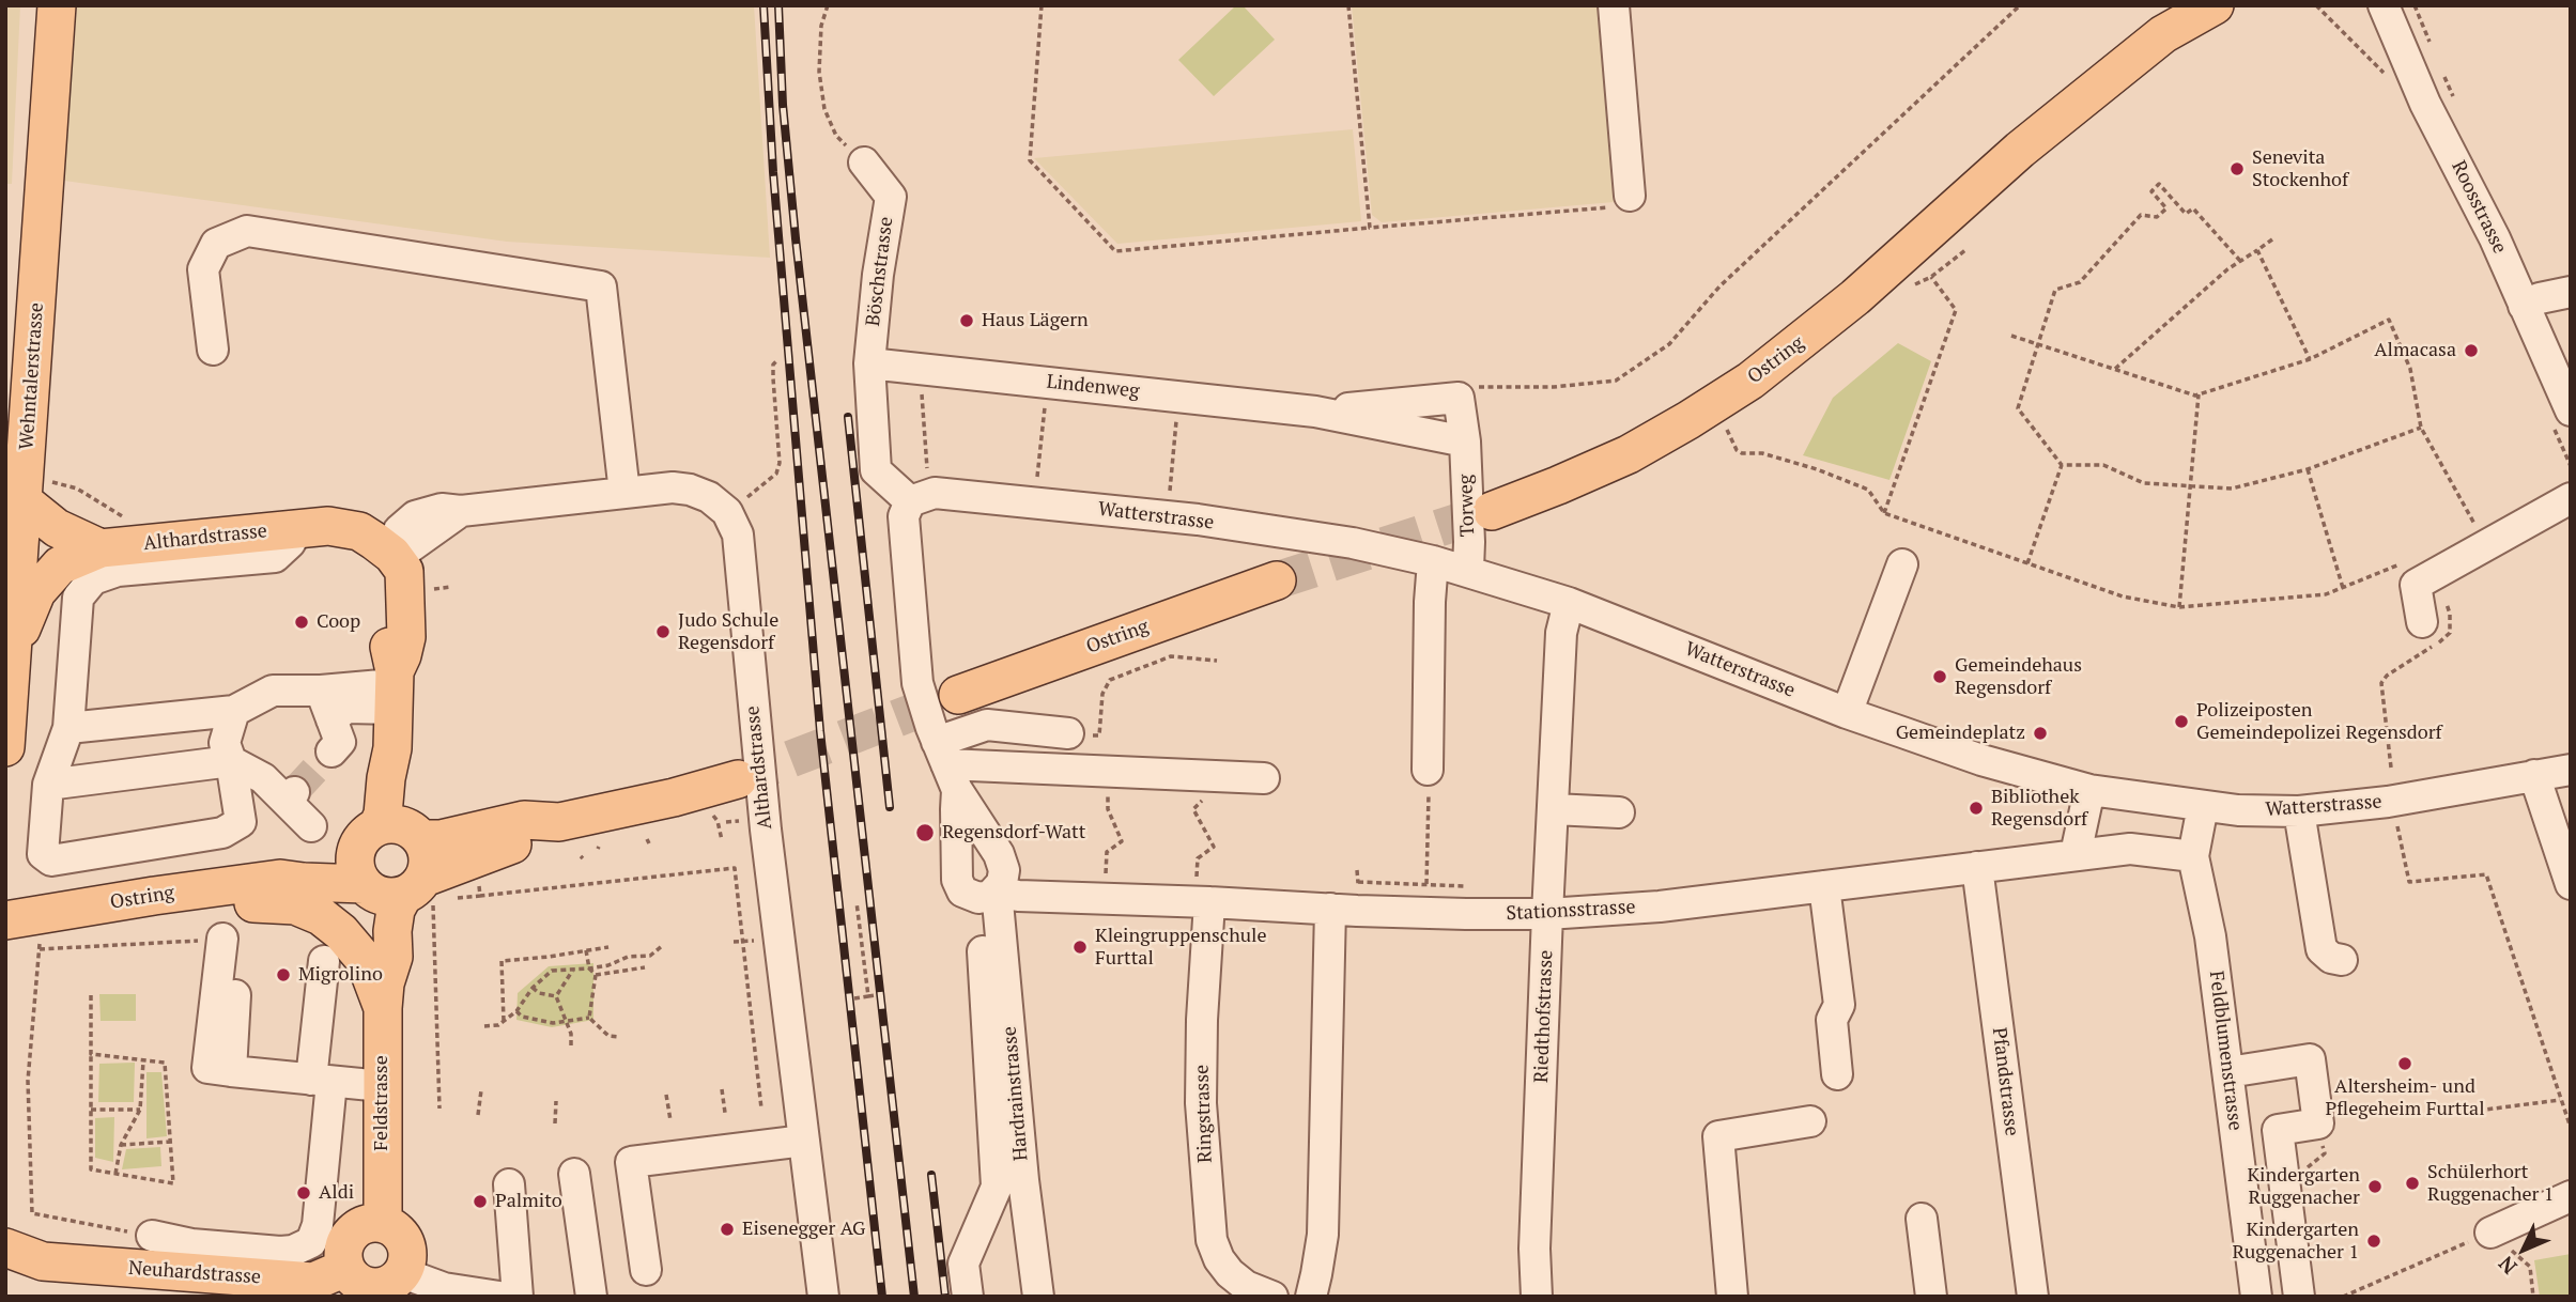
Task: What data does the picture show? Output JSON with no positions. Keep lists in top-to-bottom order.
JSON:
{
  "streets": {
    "main road": [
      "Ostring",
      "Wehntalerstrasse",
      "Althardstrasse",
      "Feldstrasse",
      "Neuhardstrasse"
    ],
    "street": [
      "Roosstrasse",
      "Böschstrasse",
      "Lindenweg",
      "Torweg",
      "Watterstrasse",
      "Stationsstrasse",
      "Riedthofstrasse",
      "Feldblumenstrasse",
      "Pfandstrasse",
      "Hardrainstrasse",
      "Ringstrasse"
    ]
  },
  "crossings": [
    ["Böschstrasse", "Lindenweg"],
    ["Böschstrasse", "Watterstrasse"],
    ["Böschstrasse", "Hardrainstrasse"],
    ["Ostring", "Feldstrasse"],
    ["Wehntalerstrasse", "Althardstrasse"],
    ["Lindenweg", "Torweg"],
    ["Torweg", "Watterstrasse"],
    ["Watterstrasse", "Riedthofstrasse"],
    ["Watterstrasse", "Feldblumenstrasse"],
    ["Watterstrasse", "Hardrainstrasse"],
    ["Althardstrasse", "Feldstrasse"],
    ["Stationsstrasse", "Riedthofstrasse"],
    ["Stationsstrasse", "Feldblumenstrasse"],
    ["Stationsstrasse", "Pfandstrasse"],
    ["Stationsstrasse", "Hardrainstrasse"],
    ["Stationsstrasse", "Ringstrasse"],
    ["Feldstrasse", "Neuhardstrasse"]
  ],
  "places": [
    "Senevita Stockenhof",
    "Haus Lägern",
    "Almacasa",
    "Coop",
    "Judo Schule Regensdorf",
    "Gemeindehaus Regensdorf",
    "Polizeiposten Gemeindepolizei Regensdorf",
    "Gemeindeplatz",
    "Bibliothek Regensdorf",
    "Regensdorf-Watt",
    "Kleingruppenschule Furttal",
    "Migrolino",
    "Altersheim- und Pflegeheim Furttal",
    "Schülerhort Ruggenacher 1",
    "Kindergarten Ruggenacher",
    "Aldi",
    "Palmito",
    "Eisenegger AG",
    "Kindergarten Ruggenacher 1"
  ],
  "north": "bottom left"
}
